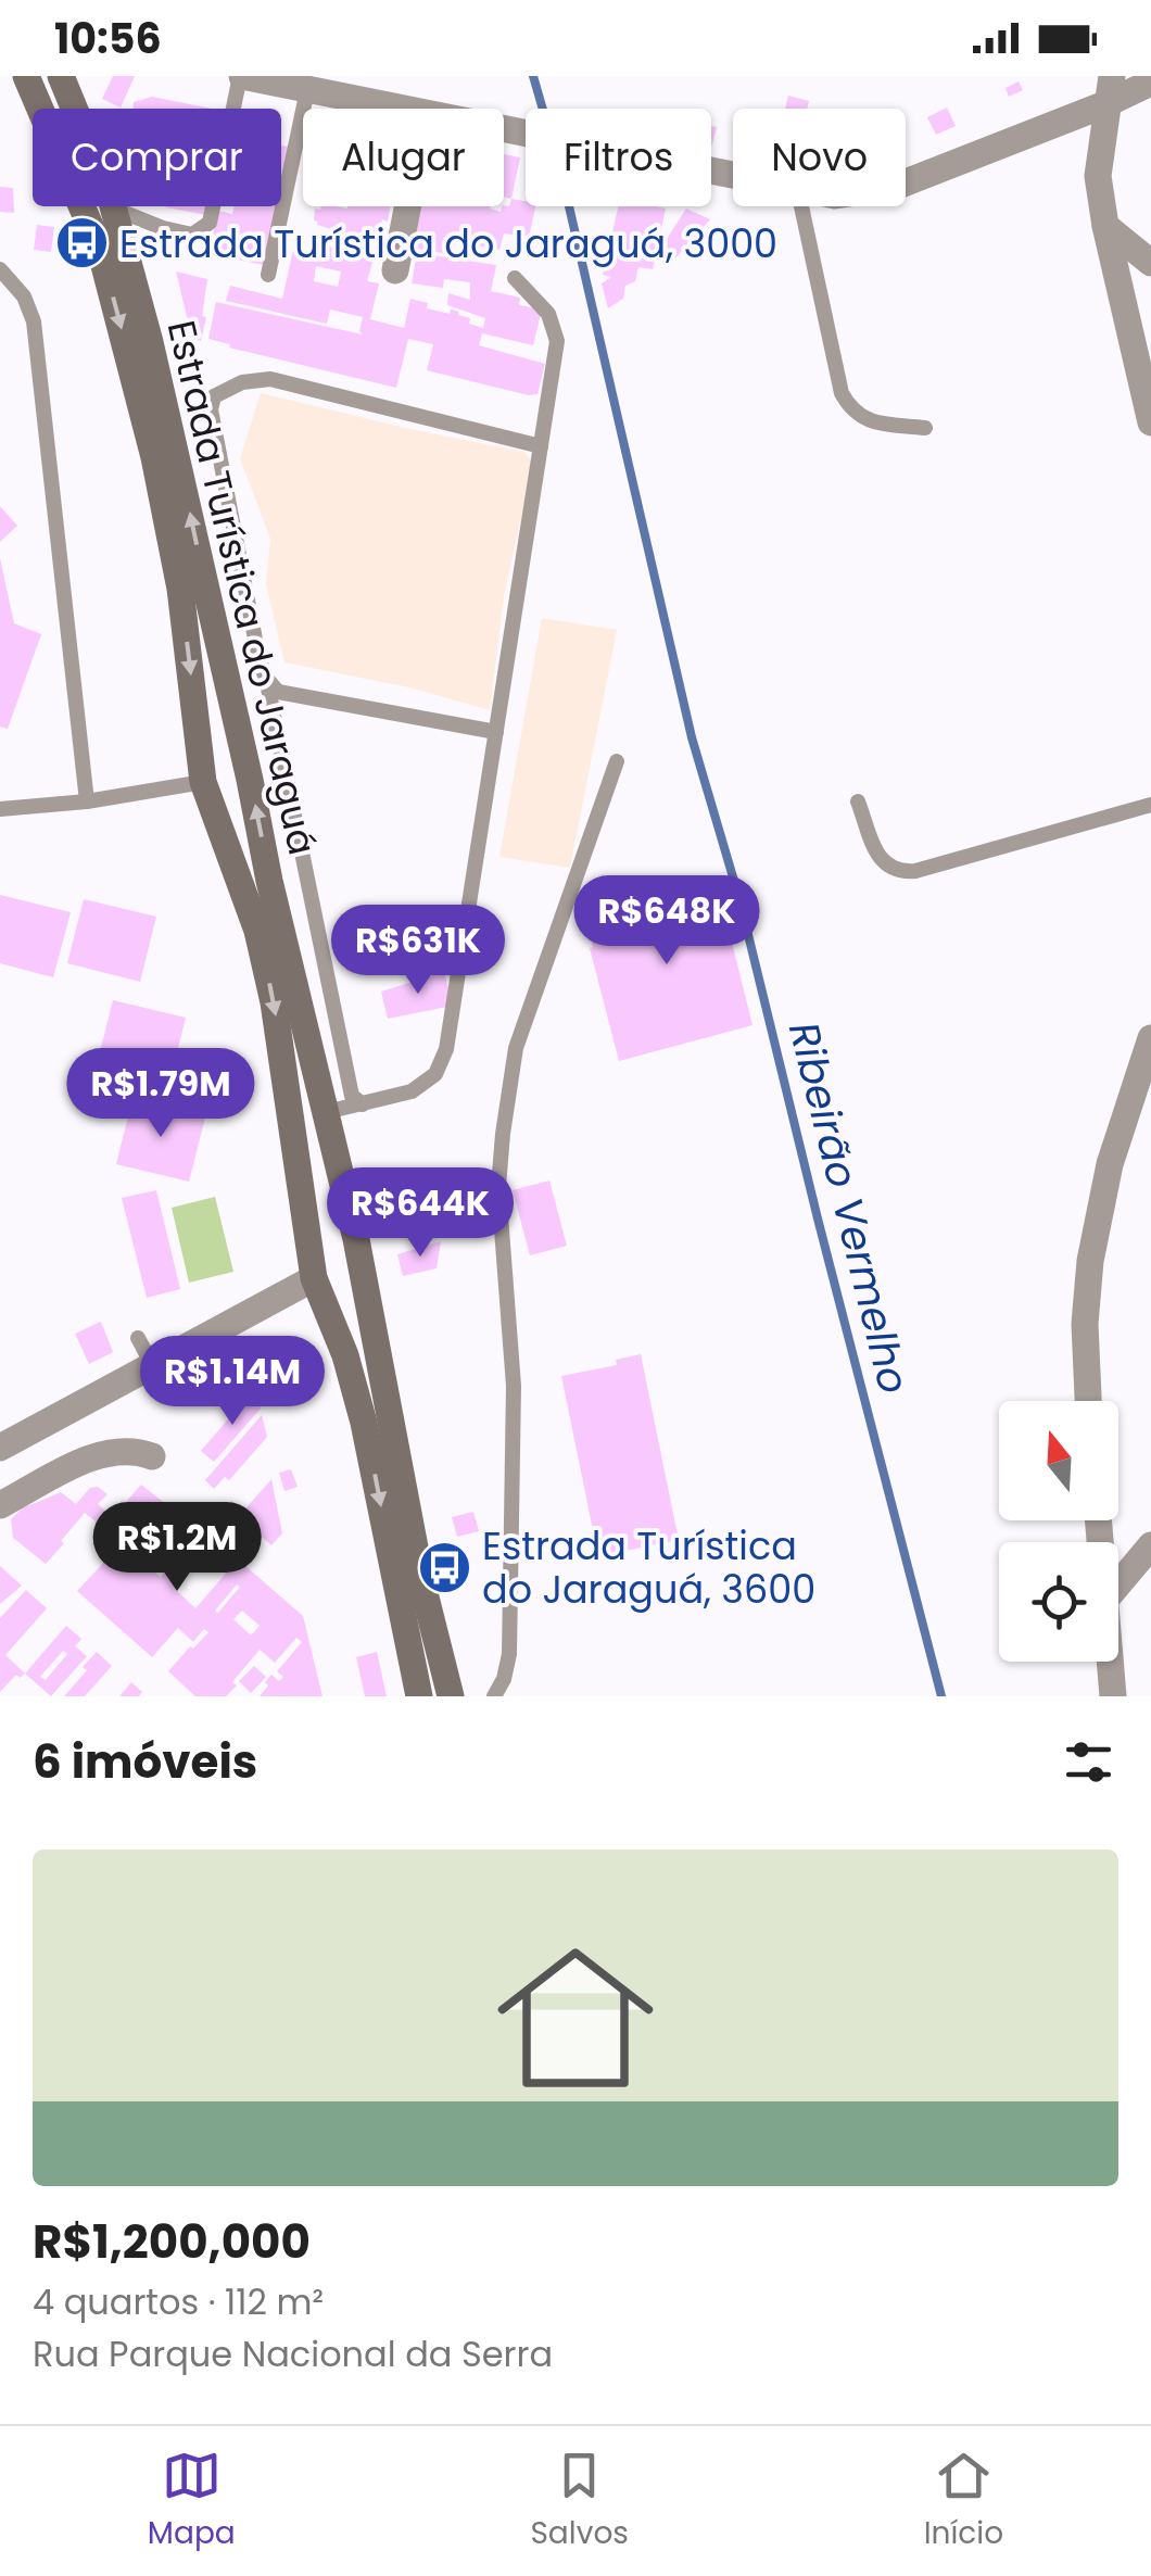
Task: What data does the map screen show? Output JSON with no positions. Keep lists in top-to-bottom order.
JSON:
{
  "streets": {
    "main road": ["Estrada Turística do Jaraguá"]
  },
  "water": ["Ribeirão Vermelho"],
  "places": {
    "bus stop": ["Estrada Turística do Jaraguá, 3000", "Estrada Turística do Jaraguá, 3600"]
  },
  "north": "top",
  "page": {
    "status": "10:56",
    "chip": [
      "Comprar",
      "Alugar",
      "Filtros",
      "Novo"
    ],
    "price": [
      "R$648K",
      "R$631K",
      "R$1.79M",
      "R$644K",
      "R$1.14M",
      "R$1.2M"
    ],
    "heading": "6 imóveis",
    "list": [
      {
        "name": "R$1,200,000",
        "note": "4 quartos · 112 m² · Rua Parque Nacional da Serra"
      }
    ],
    "tabs": ["Mapa", "Salvos", "Início"]
  }
}
